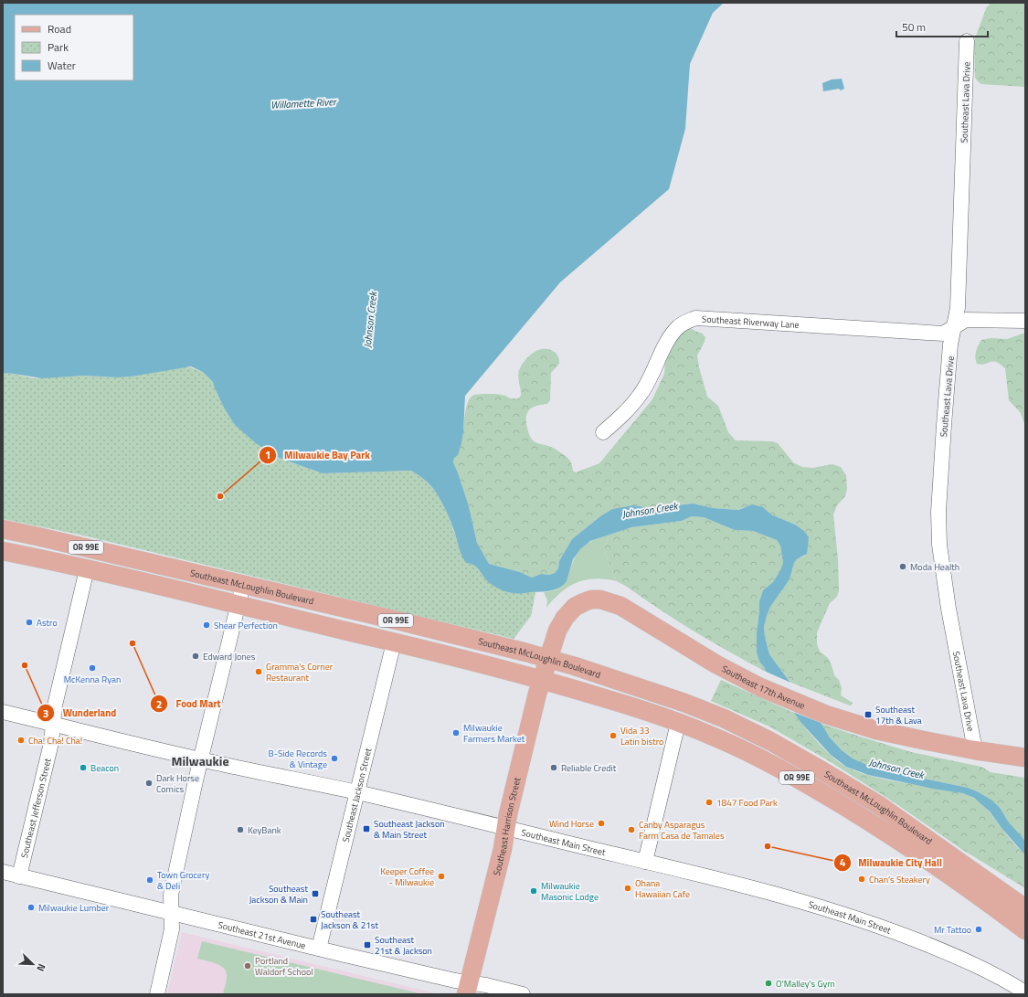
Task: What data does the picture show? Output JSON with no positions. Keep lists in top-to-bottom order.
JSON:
{
  "streets": {
    "main road": [
      "OR 99E",
      "Southeast McLoughlin Boulevard",
      "Southeast 17th Avenue",
      "Southeast Harrison Street"
    ],
    "street": [
      "Southeast Lava Drive",
      "Southeast Riverway Lane",
      "Southeast Jackson Street",
      "Southeast Jefferson Street",
      "Southeast Main Street",
      "Southeast 21st Avenue"
    ]
  },
  "crossings": [
    ["Southeast Lava Drive", "Southeast Riverway Lane"],
    ["Southeast Lava Drive", "Southeast 17th Avenue"],
    ["Southeast McLoughlin Boulevard", "Southeast 17th Avenue"],
    ["Southeast McLoughlin Boulevard", "Southeast Jackson Street"],
    ["Southeast McLoughlin Boulevard", "Southeast Jefferson Street"],
    ["Southeast McLoughlin Boulevard", "Southeast Harrison Street"],
    ["Southeast 17th Avenue", "Southeast Harrison Street"],
    ["Southeast Jackson Street", "Southeast Main Street"],
    ["Southeast Jackson Street", "Southeast 21st Avenue"],
    ["Southeast Jefferson Street", "Southeast Main Street"],
    ["Southeast Jefferson Street", "Southeast 21st Avenue"],
    ["Southeast Harrison Street", "Southeast Main Street"],
    ["Southeast Harrison Street", "Southeast 21st Avenue"]
  ],
  "districts": ["Milwaukie"],
  "water": ["Willamette River", "Johnson Creek"],
  "places": {
    "other": [
      "Milwaukie Bay Park",
      "Moda Health",
      "Astro",
      "Shear Perfection",
      "Food Mart",
      "Edward Jones",
      "Wunderland",
      "McKenna Ryan",
      "Gramma's Corner Restaurant",
      "Milwaukie Farmers Market",
      "Vida 33 Latin bistro",
      "Cha! Cha! Cha!",
      "B-Side Records & Vintage",
      "Beacon",
      "Reliable Credit",
      "Dark Horse Comics",
      "1847 Food Park",
      "Wind Horse",
      "KeyBank",
      "Canby Asparagus Farm Casa de Tamales",
      "Milwaukie City Hall",
      "Keeper Coffee - Milwaukie",
      "Chan's Steakery",
      "Town Grocery & Deli",
      "Ohana Hawaiian Cafe",
      "Milwaukie Masonic Lodge",
      "Milwaukie Lumber",
      "Mr Tattoo",
      "Portland Waldorf School",
      "O’Malley’s Gym"
    ],
    "transit": [
      "Southeast 17th & Lava",
      "Southeast Jackson & Main Street",
      "Southeast Jackson & Main",
      "Southeast Jackson & 21st",
      "Southeast 21st & Jackson"
    ]
  },
  "legend": ["Road", "Park", "Water"],
  "scale_bar": "50 m",
  "north": "bottom right"
}
